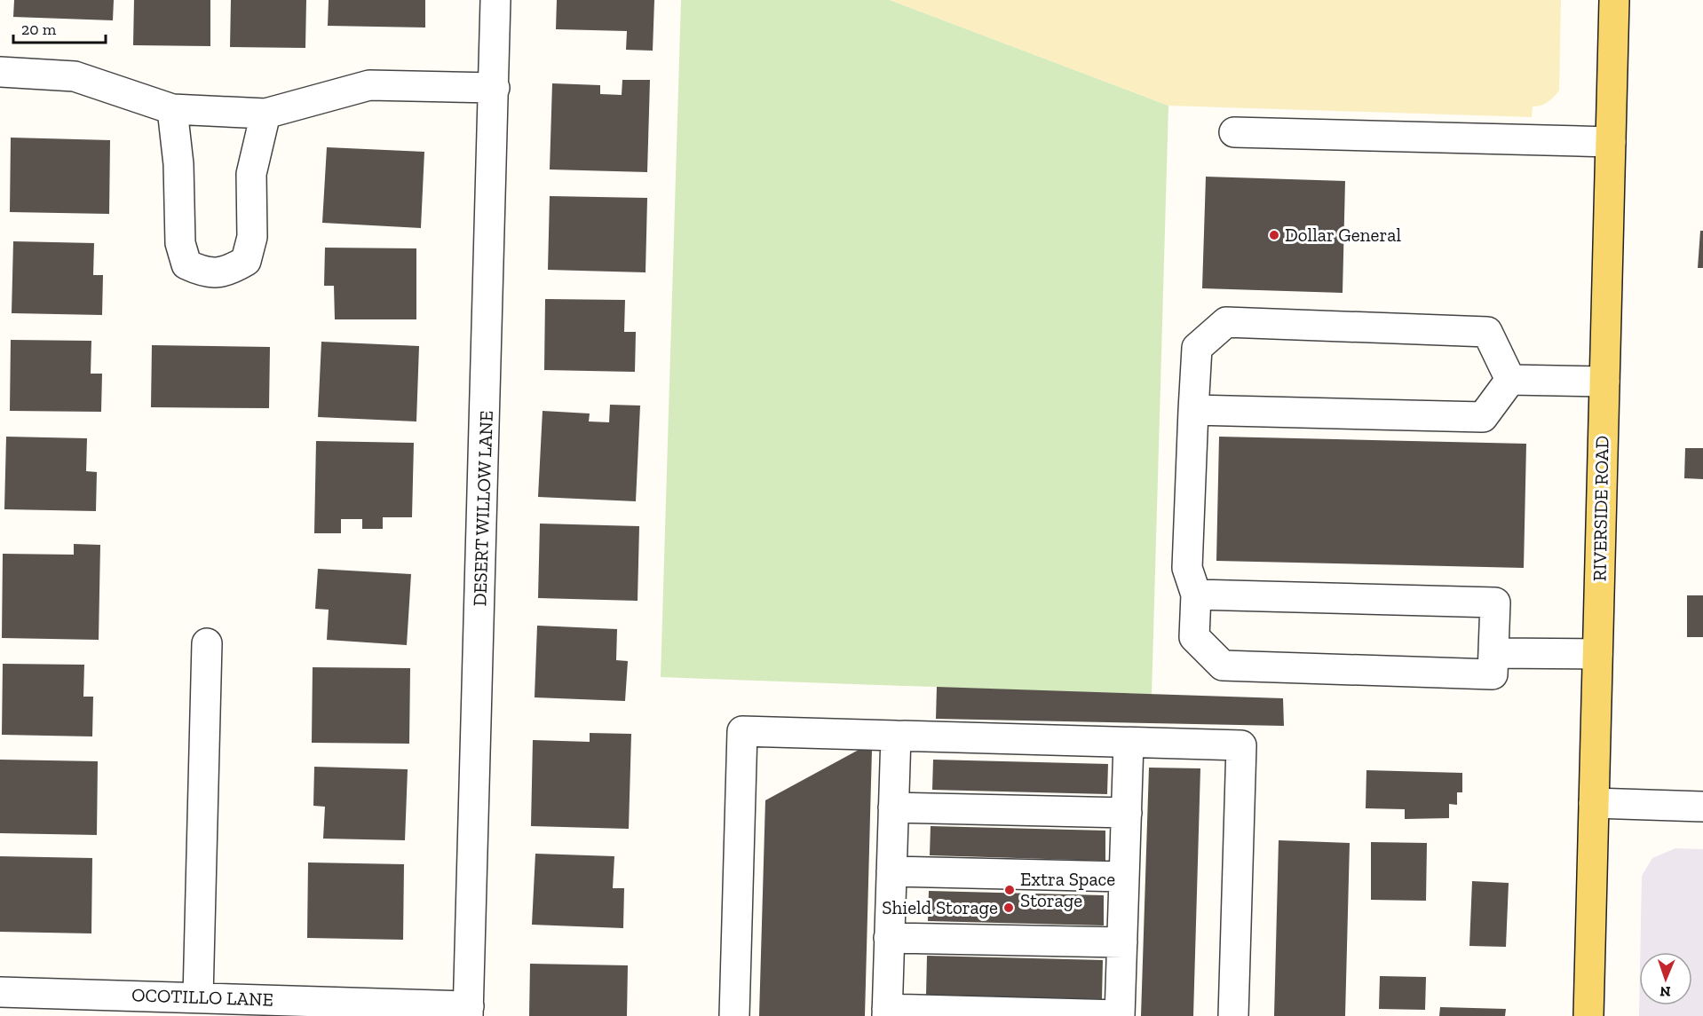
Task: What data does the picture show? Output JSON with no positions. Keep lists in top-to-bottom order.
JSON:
{
  "streets": {
    "main road": ["RIVERSIDE ROAD"],
    "street": ["DESERT WILLOW LANE", "OCOTILLO LANE"]
  },
  "crossings": [
    ["DESERT WILLOW LANE", "OCOTILLO LANE"]
  ],
  "places": ["Dollar General", "Extra Space Storage", "Shield Storage"],
  "scale_bar": "20 m",
  "north": "bottom"
}
